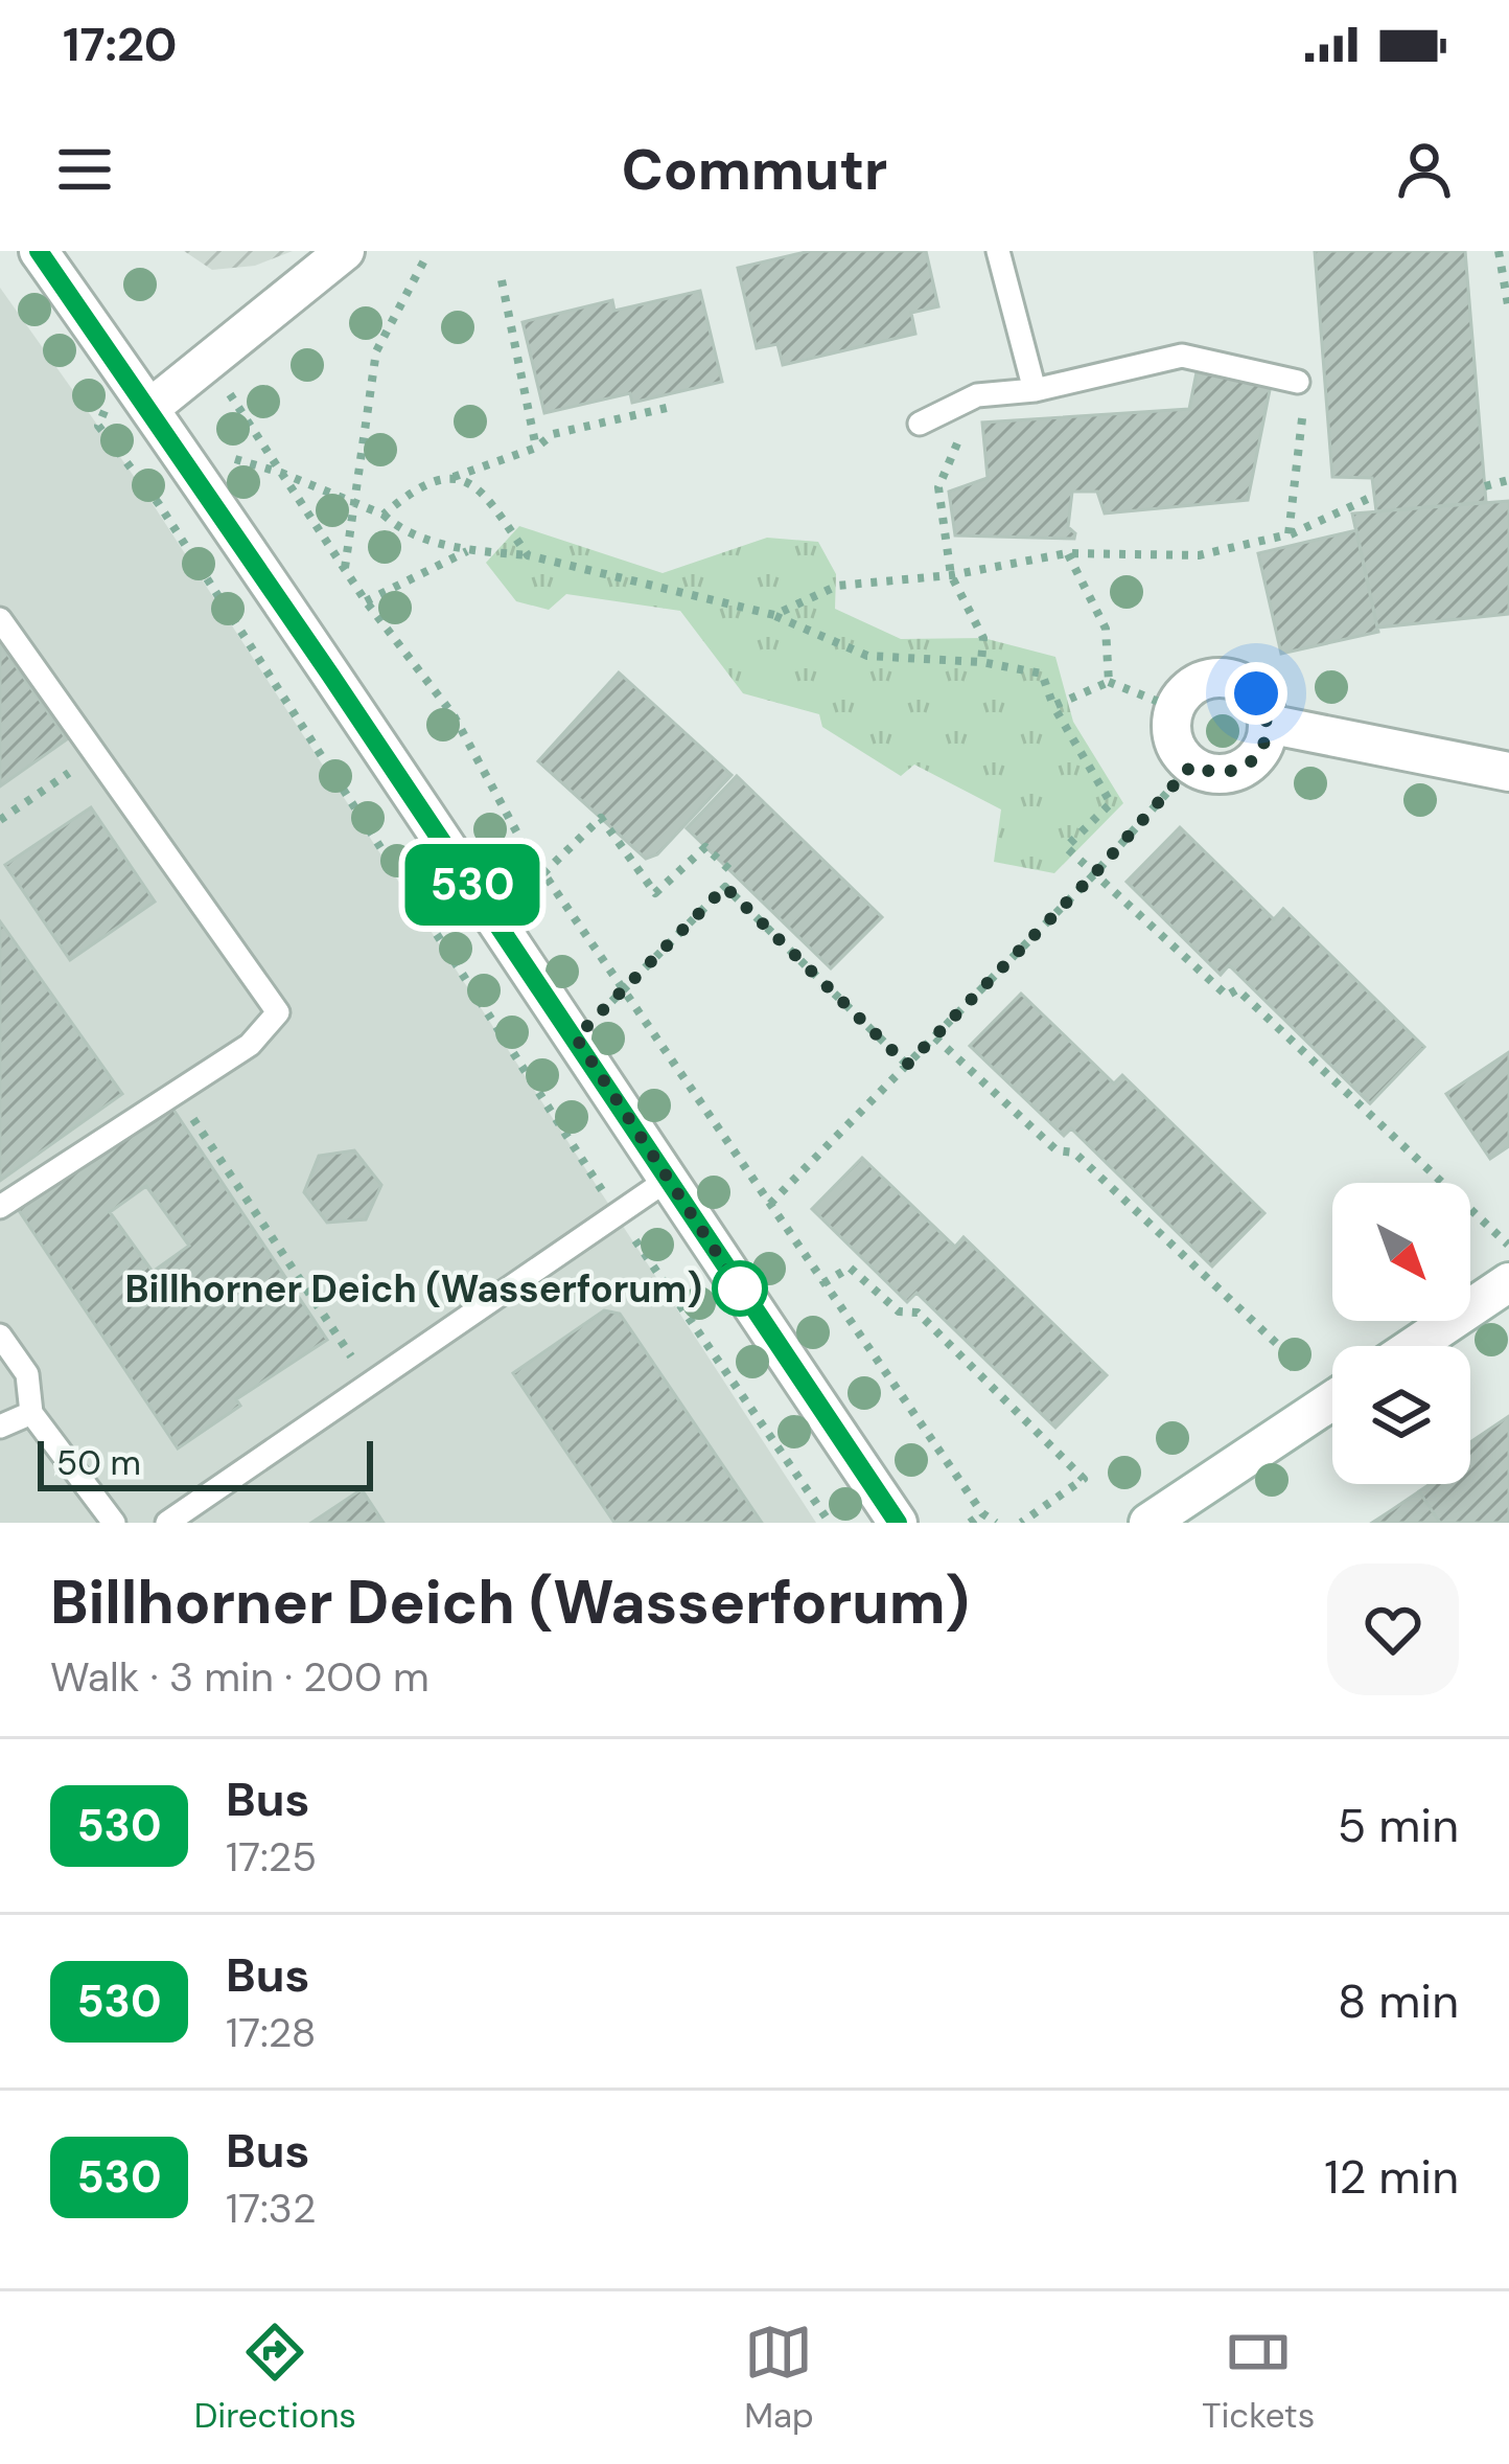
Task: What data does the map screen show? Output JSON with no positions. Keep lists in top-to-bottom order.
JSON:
{
  "places": ["Billhorner Deich (Wasserforum)"],
  "lines": ["bus line 530"],
  "scale_bar": "50 m",
  "north": "bottom right",
  "page": {
    "status": "17:20",
    "header": "Commutr",
    "on_map": "530",
    "scale": "50 m",
    "heading": ["Billhorner Deich (Wasserforum)", "Walk · 3 min · 200 m"],
    "list": [
      {
        "mark": "530",
        "name": "Bus",
        "note": "17:25",
        "value": "5 min"
      },
      {
        "mark": "530",
        "name": "Bus",
        "note": "17:28",
        "value": "8 min"
      },
      {
        "mark": "530",
        "name": "Bus",
        "note": "17:32",
        "value": "12 min"
      }
    ],
    "tabs": ["Directions", "Map", "Tickets"]
  }
}
